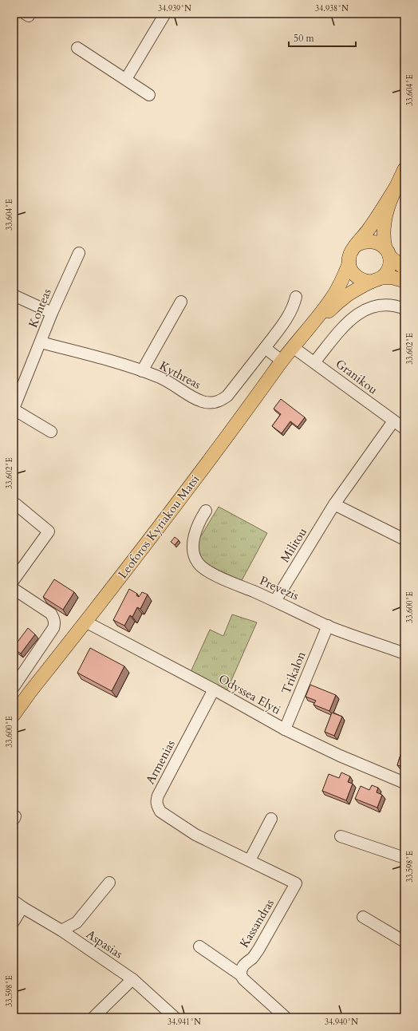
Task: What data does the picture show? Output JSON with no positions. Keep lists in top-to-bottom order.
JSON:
{
  "streets": {
    "main road": ["Leoforos Kyriakou Matsi"],
    "street": [
      "Konteas",
      "Kythreas",
      "Granikou",
      "Militou",
      "Prevezis",
      "Trikalon",
      "Odyssea Elyti",
      "Armenias",
      "Kassandras",
      "Aspasias"
    ]
  },
  "crossings": [
    ["Konteas", "Kythreas"],
    ["Granikou", "Leoforos Kyriakou Matsi"],
    ["Granikou", "Militou"],
    ["Leoforos Kyriakou Matsi", "Odyssea Elyti"],
    ["Militou", "Prevezis"],
    ["Prevezis", "Trikalon"],
    ["Trikalon", "Odyssea Elyti"],
    ["Odyssea Elyti", "Armenias"],
    ["Armenias", "Kassandras"]
  ],
  "scale_bar": "50 m",
  "coordinates": [
    "34.939°N",
    "34.938°N",
    "33.604°E",
    "33.602°E",
    "33.600°E",
    "33.598°E",
    "34.941°N",
    "34.940°N"
  ]
}
